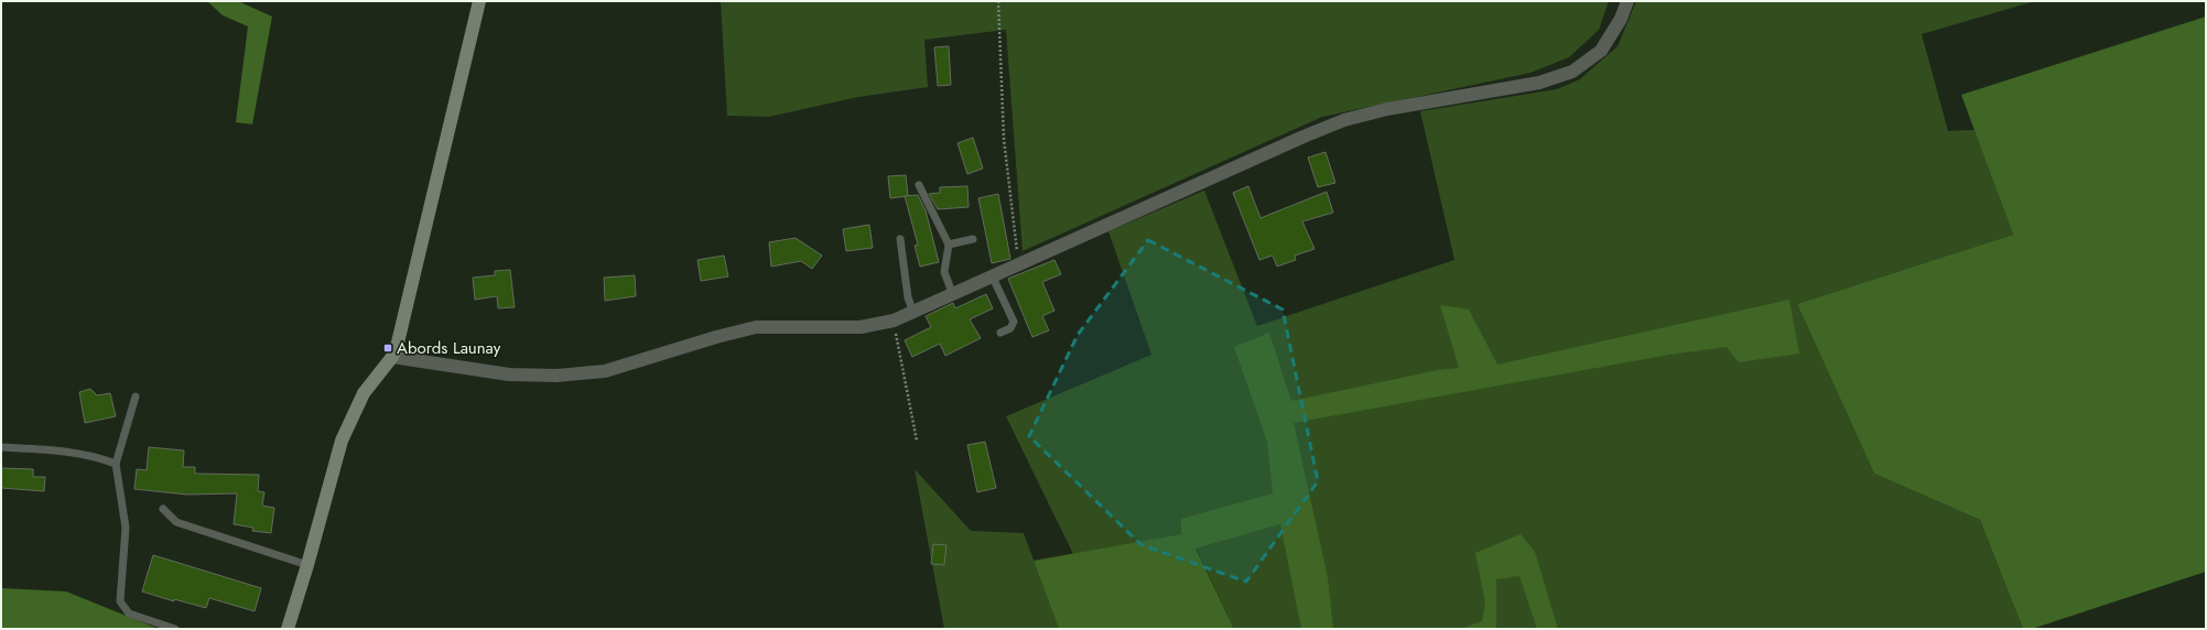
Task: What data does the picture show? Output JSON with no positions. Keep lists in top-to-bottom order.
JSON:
{
  "places": {
    "transit": ["Abords Launay"]
  }
}
